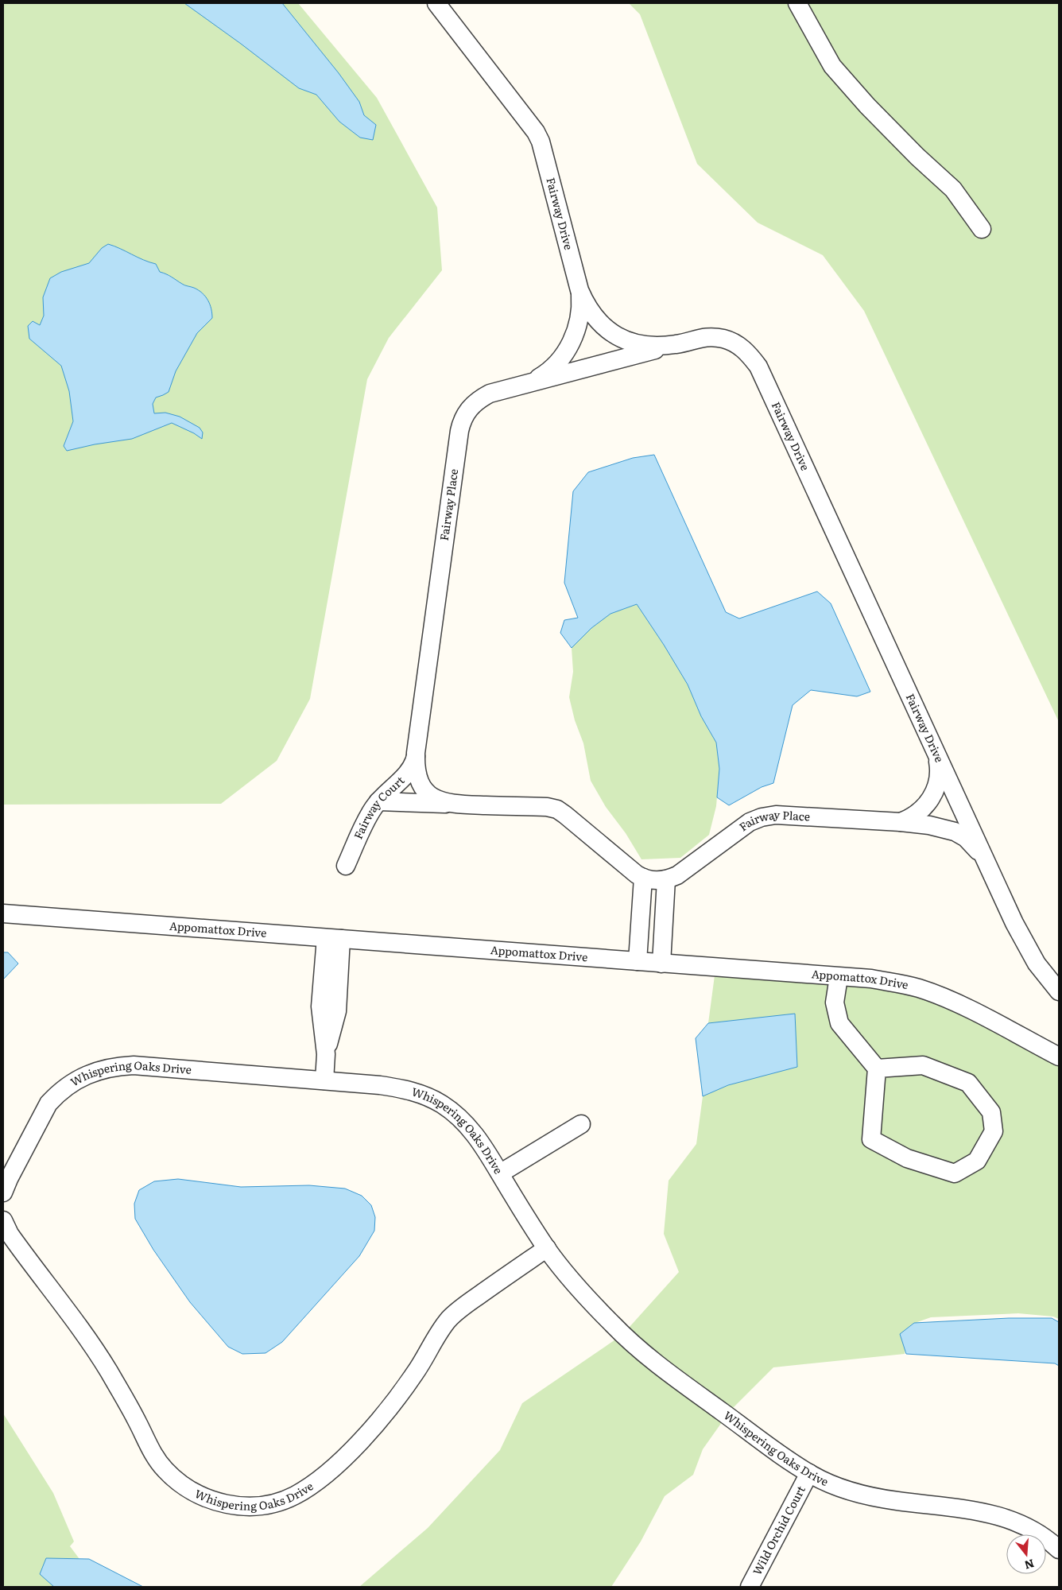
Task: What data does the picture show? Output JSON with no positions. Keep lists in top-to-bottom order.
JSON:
{
  "streets": {
    "street": [
      "Fairway Drive",
      "Fairway Place",
      "Fairway Court",
      "Appomattox Drive",
      "Whispering Oaks Drive",
      "Wild Orchid Court"
    ]
  },
  "crossings": [
    ["Fairway Drive", "Fairway Place"],
    ["Fairway Place", "Fairway Court"],
    ["Whispering Oaks Drive", "Wild Orchid Court"]
  ],
  "north": "bottom"
}
